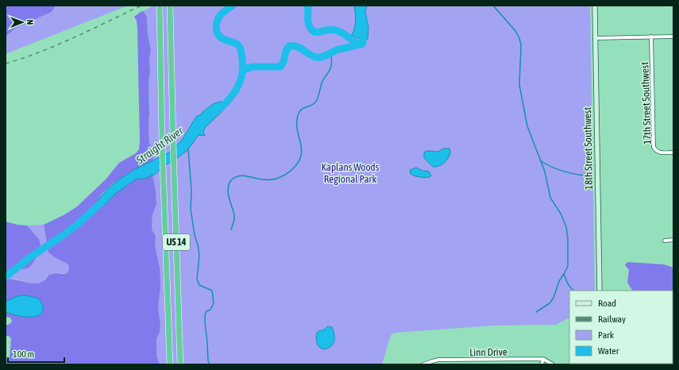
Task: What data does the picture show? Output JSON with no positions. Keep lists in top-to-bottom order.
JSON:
{
  "streets": {
    "highway": ["US 14"],
    "street": ["17th Street Southwest", "18th Street Southwest", "Linn Drive"]
  },
  "water": ["Straight River"],
  "parks": ["Kaplans Woods Regional Park"],
  "legend": [
    "Road",
    "Railway",
    "Park",
    "Water"
  ],
  "scale_bar": "100 m",
  "north": "right"
}
